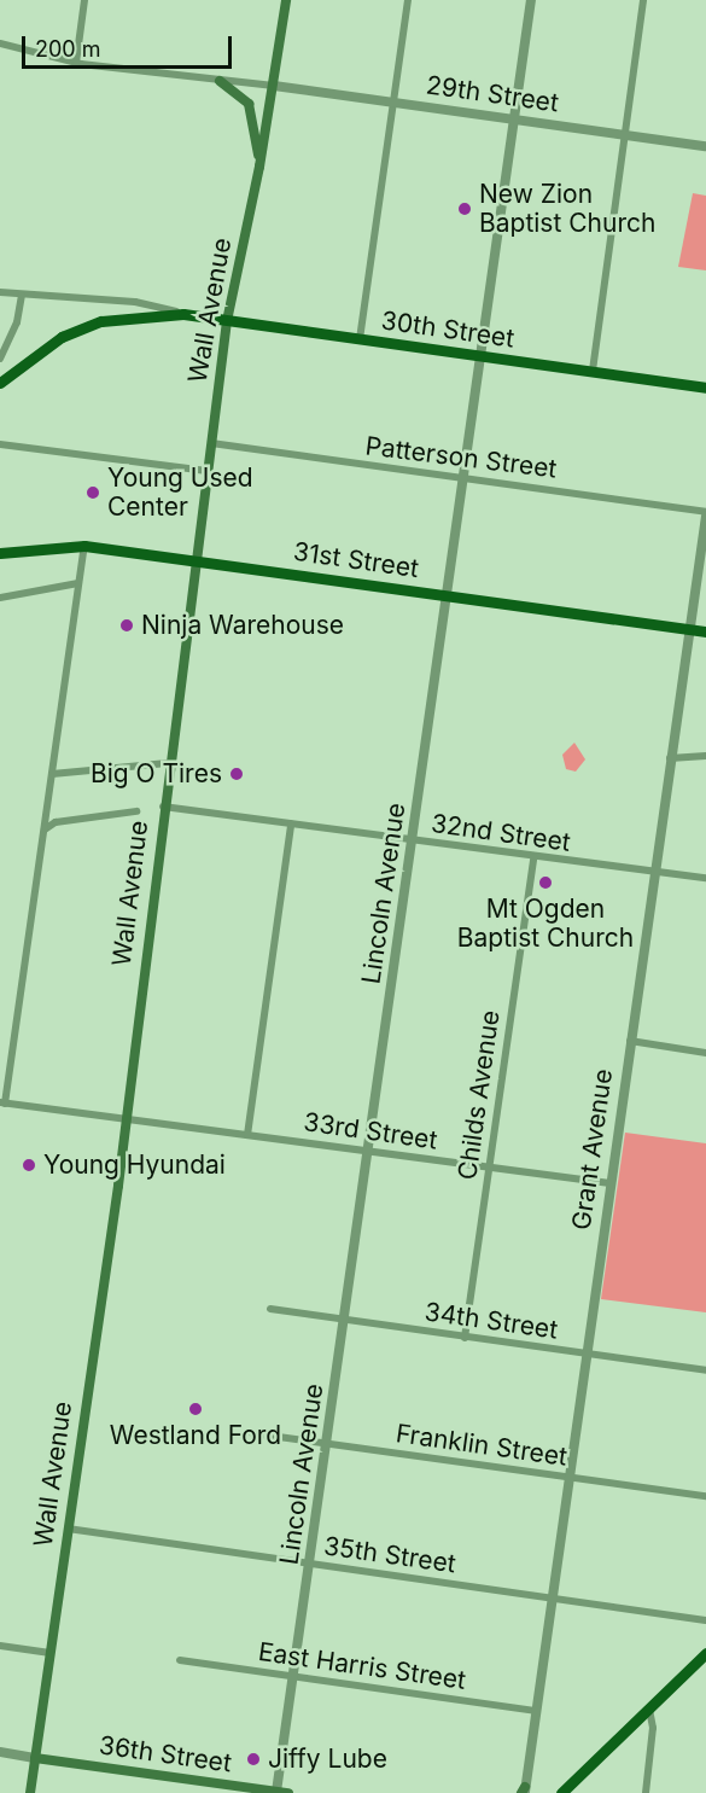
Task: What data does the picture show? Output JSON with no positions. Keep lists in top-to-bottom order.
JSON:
{
  "streets": {
    "main road": [
      "Wall Avenue",
      "30th Street",
      "31st Street",
      "36th Street"
    ],
    "street": [
      "29th Street",
      "Patterson Street",
      "32nd Street",
      "Lincoln Avenue",
      "Childs Avenue",
      "33rd Street",
      "Grant Avenue",
      "34th Street",
      "Franklin Street",
      "35th Street",
      "East Harris Street"
    ]
  },
  "crossings": [
    ["29th Street", "Wall Avenue"],
    ["29th Street", "Lincoln Avenue"],
    ["Wall Avenue", "30th Street"],
    ["Wall Avenue", "Patterson Street"],
    ["Wall Avenue", "31st Street"],
    ["Wall Avenue", "32nd Street"],
    ["Wall Avenue", "33rd Street"],
    ["Wall Avenue", "35th Street"],
    ["Wall Avenue", "36th Street"],
    ["30th Street", "Lincoln Avenue"],
    ["Patterson Street", "Lincoln Avenue"],
    ["31st Street", "Lincoln Avenue"],
    ["31st Street", "Grant Avenue"],
    ["32nd Street", "Lincoln Avenue"],
    ["32nd Street", "Childs Avenue"],
    ["32nd Street", "Grant Avenue"],
    ["Lincoln Avenue", "33rd Street"],
    ["Lincoln Avenue", "34th Street"],
    ["Lincoln Avenue", "Franklin Street"],
    ["Lincoln Avenue", "35th Street"],
    ["Lincoln Avenue", "East Harris Street"],
    ["Lincoln Avenue", "36th Street"],
    ["Childs Avenue", "33rd Street"],
    ["Childs Avenue", "34th Street"],
    ["33rd Street", "Grant Avenue"],
    ["Grant Avenue", "34th Street"],
    ["Grant Avenue", "Franklin Street"],
    ["Grant Avenue", "35th Street"],
    ["Grant Avenue", "East Harris Street"]
  ],
  "places": [
    "New Zion Baptist Church",
    "Young Used Center",
    "Ninja Warehouse",
    "Big O Tires",
    "Mt Ogden Baptist Church",
    "Young Hyundai",
    "Westland Ford",
    "Jiffy Lube"
  ],
  "scale_bar": "200 m"
}
